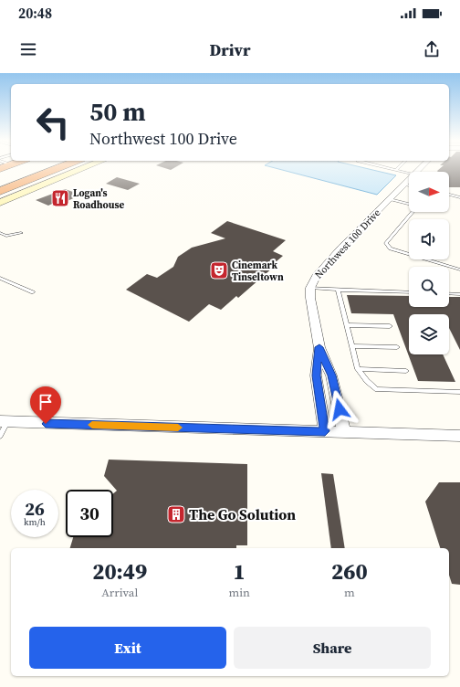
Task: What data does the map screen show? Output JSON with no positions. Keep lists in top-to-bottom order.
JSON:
{
  "streets": {
    "street": ["Northwest 100 Drive"]
  },
  "places": {
    "restaurant": ["Logan's Roadhouse"],
    "theatre": ["Cinemark Tinseltown"],
    "building": ["The Go Solution"]
  },
  "north": "right",
  "page": {
    "status": "20:48",
    "header": "Drivr",
    "turn": ["50 m", "Northwest 100 Drive"],
    "speed": "26 km/h",
    "limit": "30",
    "eta": [
      "20:49",
      "Arrival",
      "1",
      "min",
      "260",
      "m"
    ],
    "buttons": ["Exit", "Share"]
  }
}
